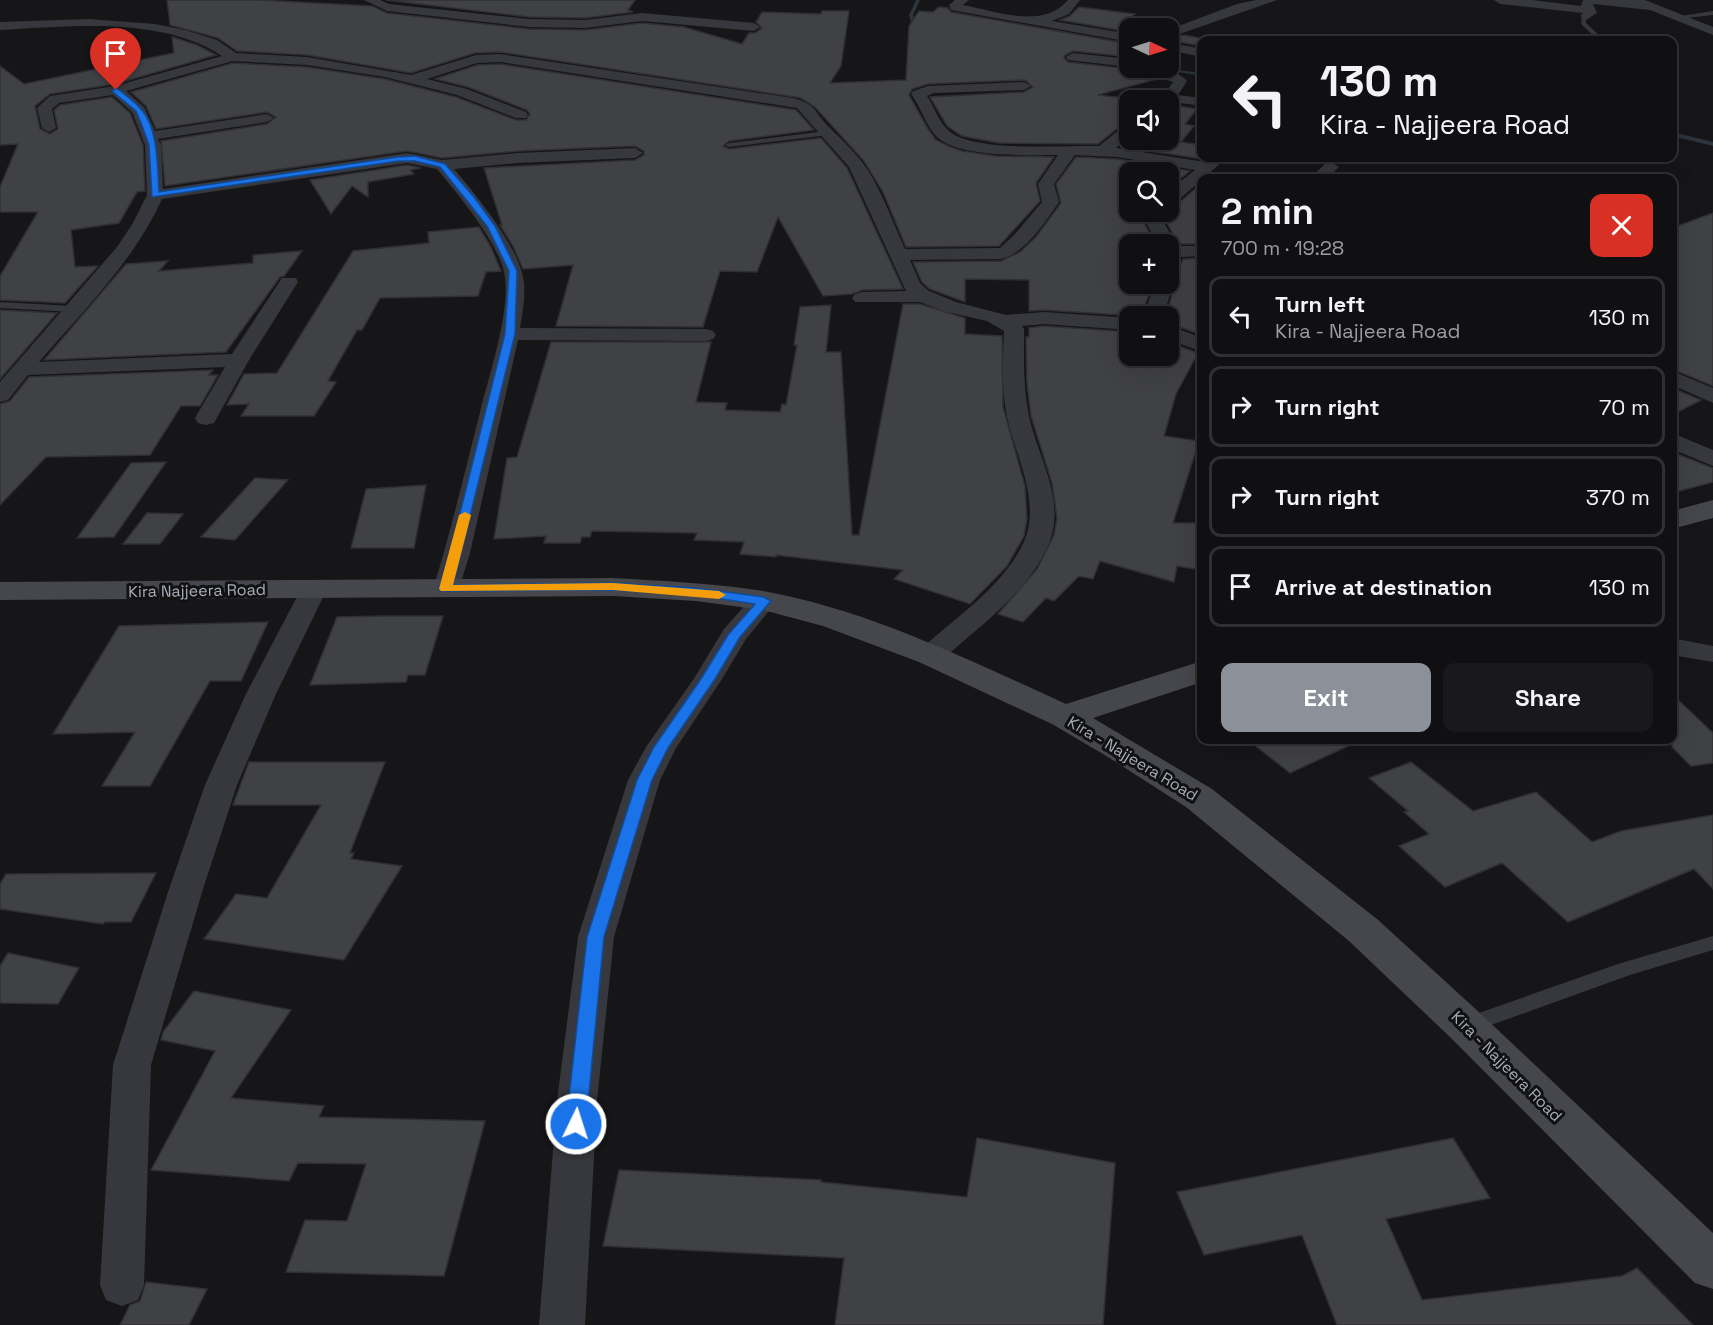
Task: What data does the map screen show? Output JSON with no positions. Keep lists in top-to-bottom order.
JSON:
{
  "streets": {
    "main road": ["Kira Najjeera Road", "Kira - Najjeera Road"]
  },
  "crossings": [
    ["Kira Najjeera Road", "Kira - Najjeera Road"]
  ],
  "north": "right",
  "page": {
    "map_buttons": ["+", "−"],
    "turn": ["130 m", "Kira - Najjeera Road"],
    "heading": ["2 min", "700 m · 19:28"],
    "list": [
      {
        "name": "Turn left",
        "note": "Kira - Najjeera Road",
        "value": "130 m"
      },
      {
        "name": "Turn right",
        "value": "70 m"
      },
      {
        "name": "Turn right",
        "value": "370 m"
      },
      {
        "name": "Arrive at destination",
        "value": "130 m"
      }
    ],
    "buttons": ["Exit", "Share"]
  }
}
